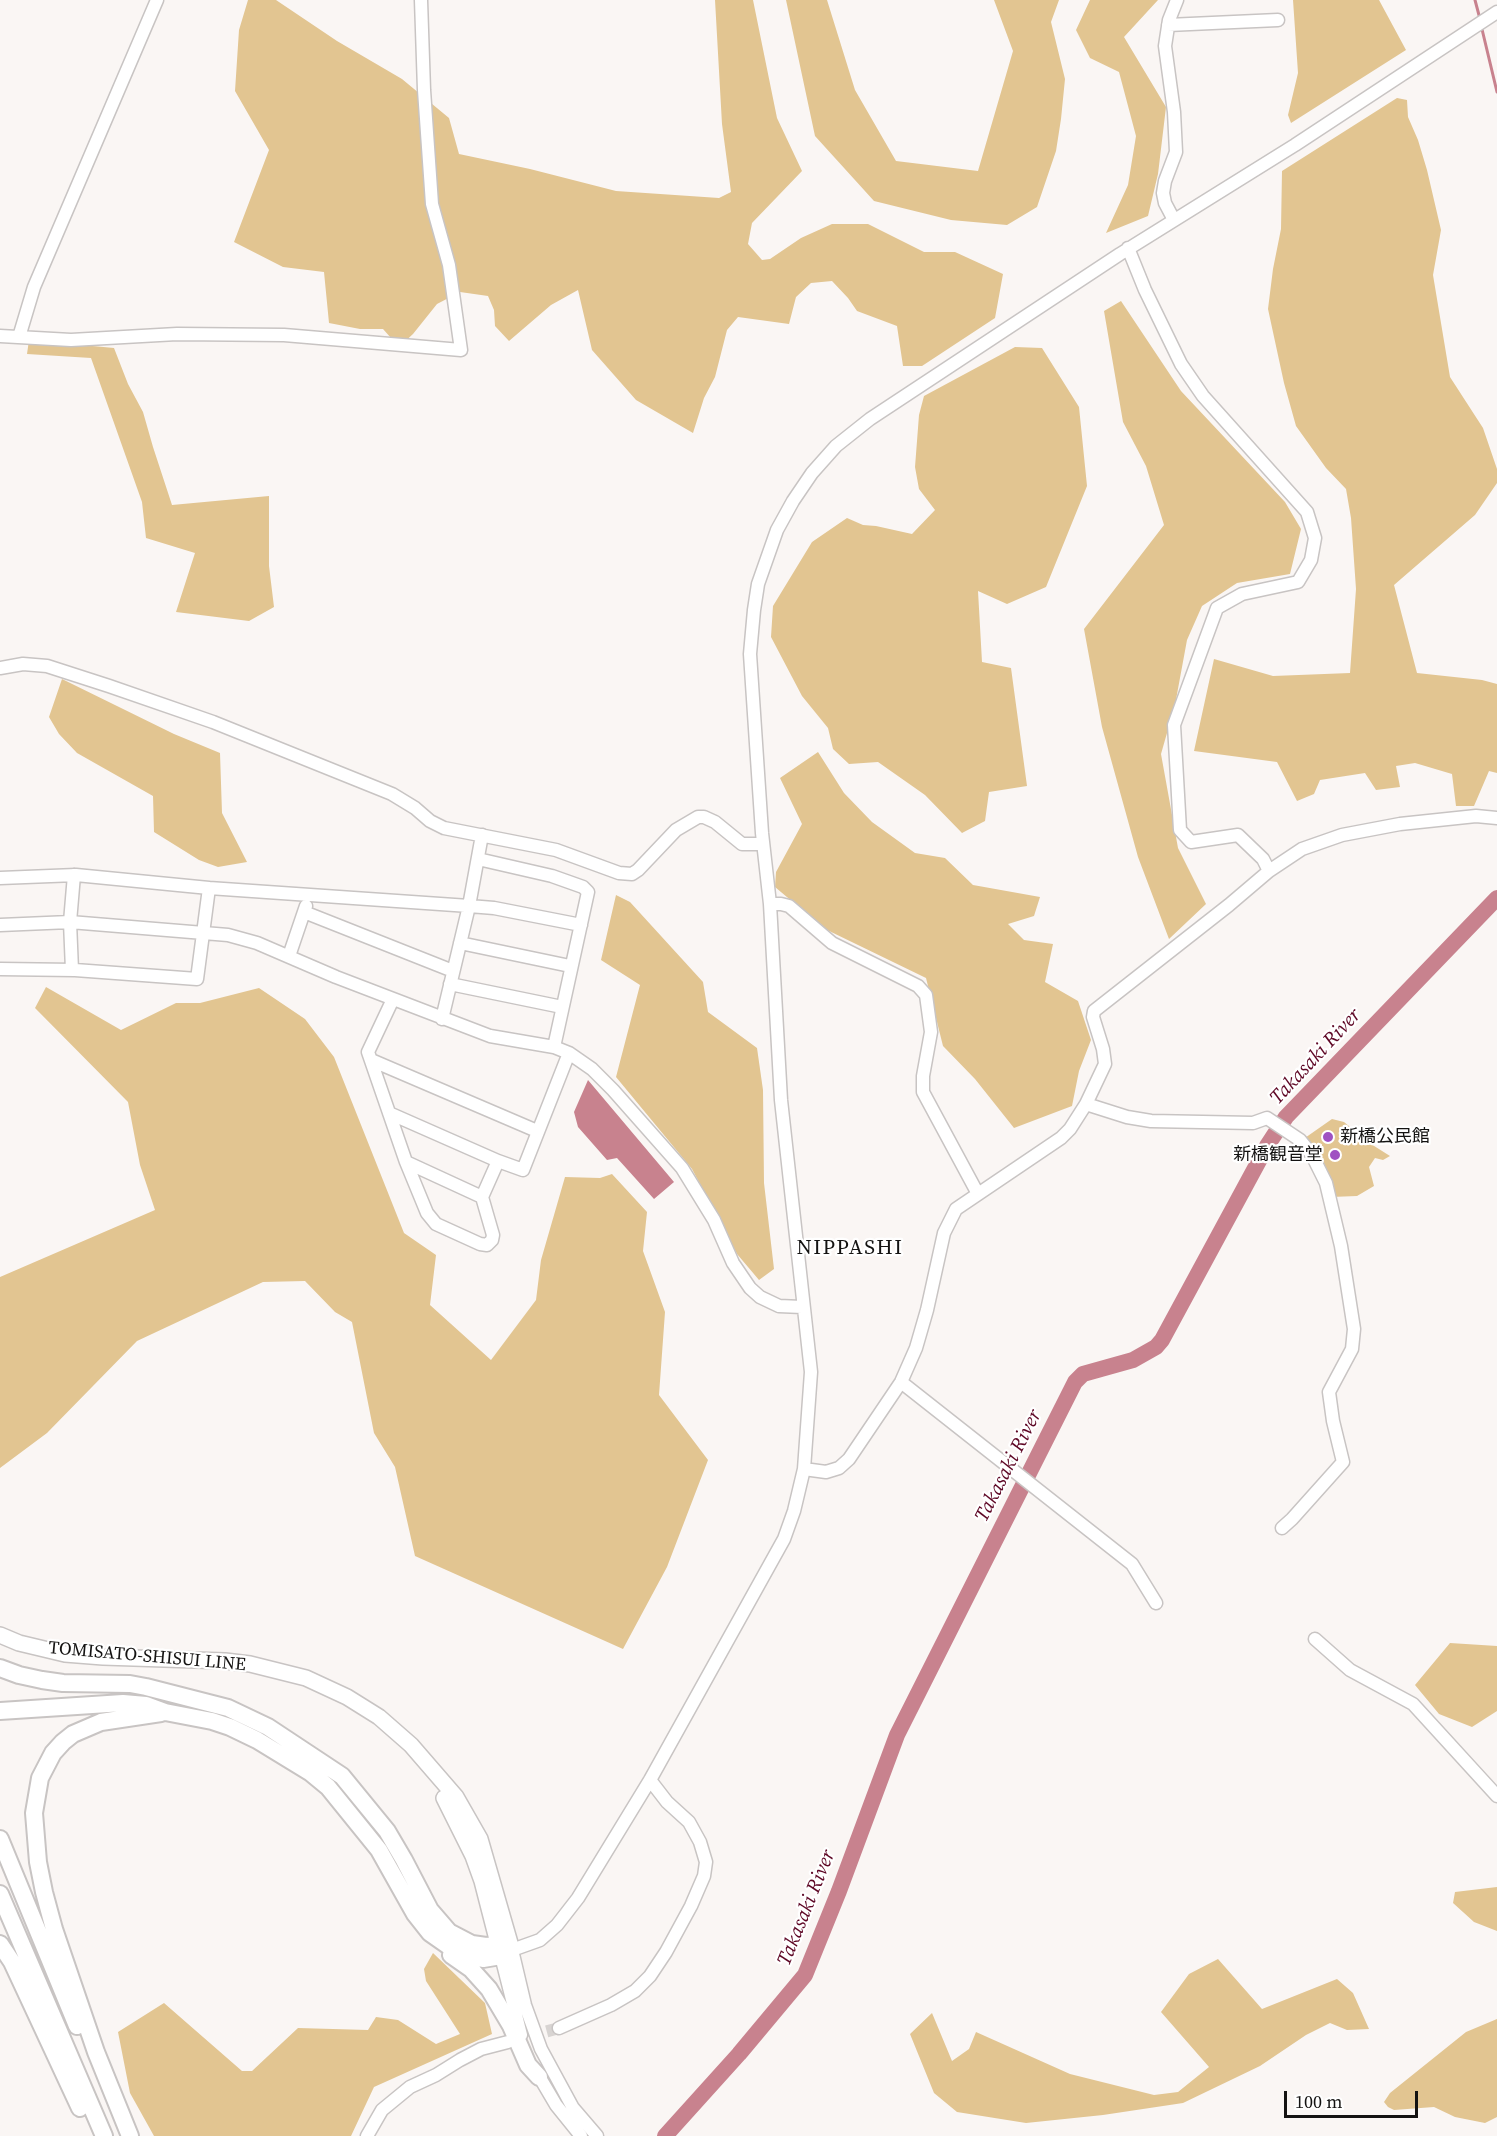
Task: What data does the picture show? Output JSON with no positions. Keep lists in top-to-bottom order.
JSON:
{
  "streets": {
    "main road": ["TOMISATO-SHISUI LINE"]
  },
  "districts": ["NIPPASHI"],
  "water": ["Takasaki River"],
  "places": ["新橋公民館", "新橋観音堂"],
  "scale_bar": "100 m"
}
